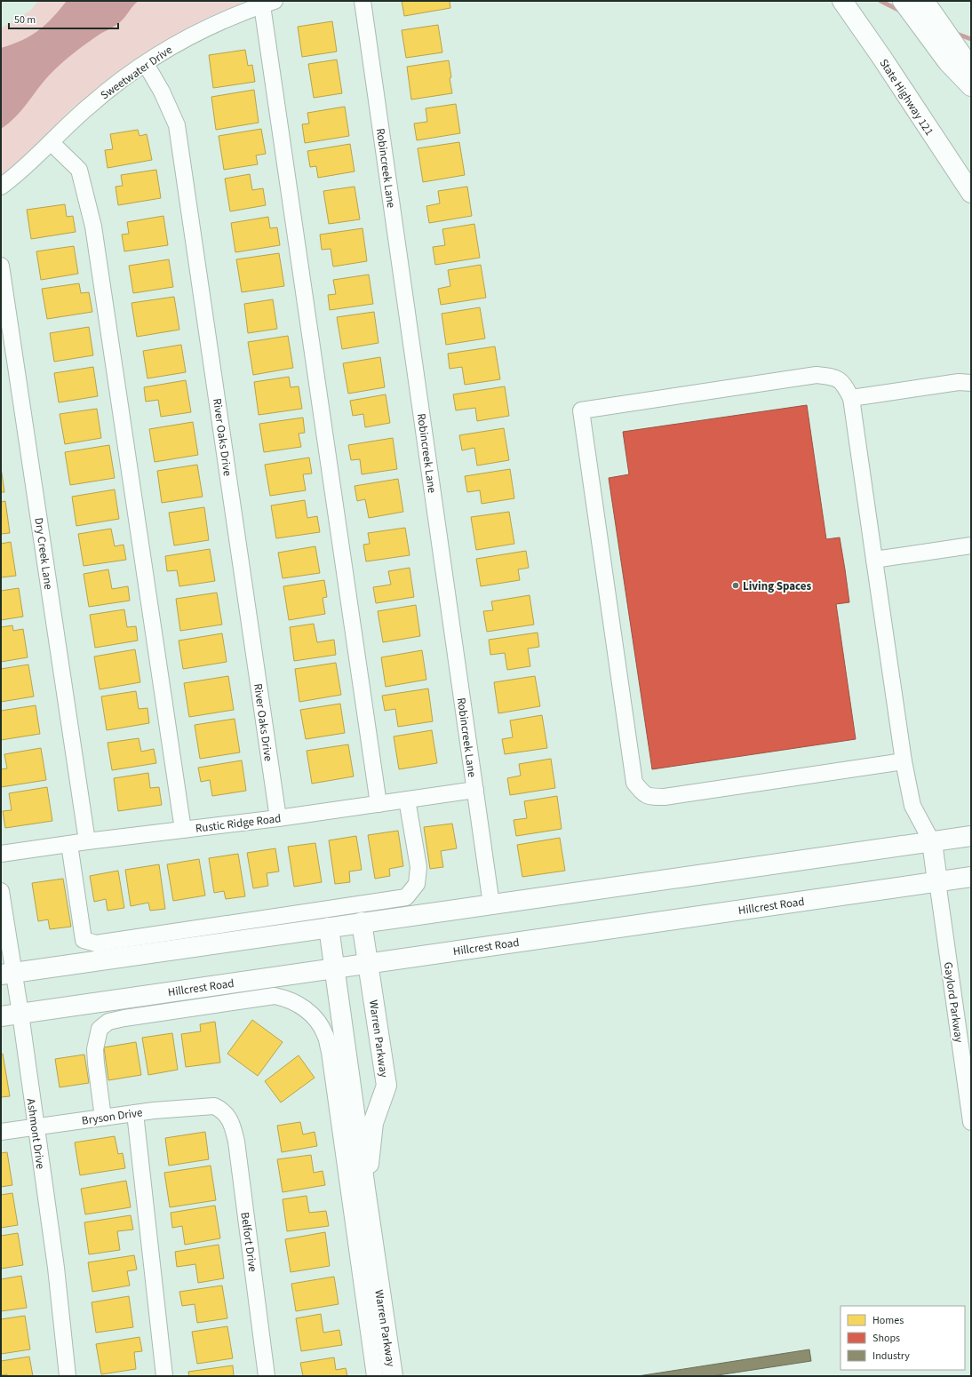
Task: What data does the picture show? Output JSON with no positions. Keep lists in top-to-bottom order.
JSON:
{
  "streets": {
    "main road": ["State Highway 121", "Hillcrest Road", "Warren Parkway"],
    "street": [
      "Sweetwater Drive",
      "Robincreek Lane",
      "River Oaks Drive",
      "Dry Creek Lane",
      "Rustic Ridge Road",
      "Gaylord Parkway",
      "Bryson Drive",
      "Ashmont Drive",
      "Belfort Drive"
    ]
  },
  "crossings": [
    ["Sweetwater Drive", "River Oaks Drive"],
    ["Robincreek Lane", "Rustic Ridge Road"],
    ["River Oaks Drive", "Rustic Ridge Road"],
    ["Dry Creek Lane", "Rustic Ridge Road"],
    ["Hillcrest Road", "Gaylord Parkway"],
    ["Hillcrest Road", "Warren Parkway"],
    ["Hillcrest Road", "Ashmont Drive"],
    ["Bryson Drive", "Ashmont Drive"],
    ["Bryson Drive", "Belfort Drive"]
  ],
  "places": ["Living Spaces"],
  "legend": ["Homes", "Shops", "Industry"],
  "scale_bar": "50 m"
}
